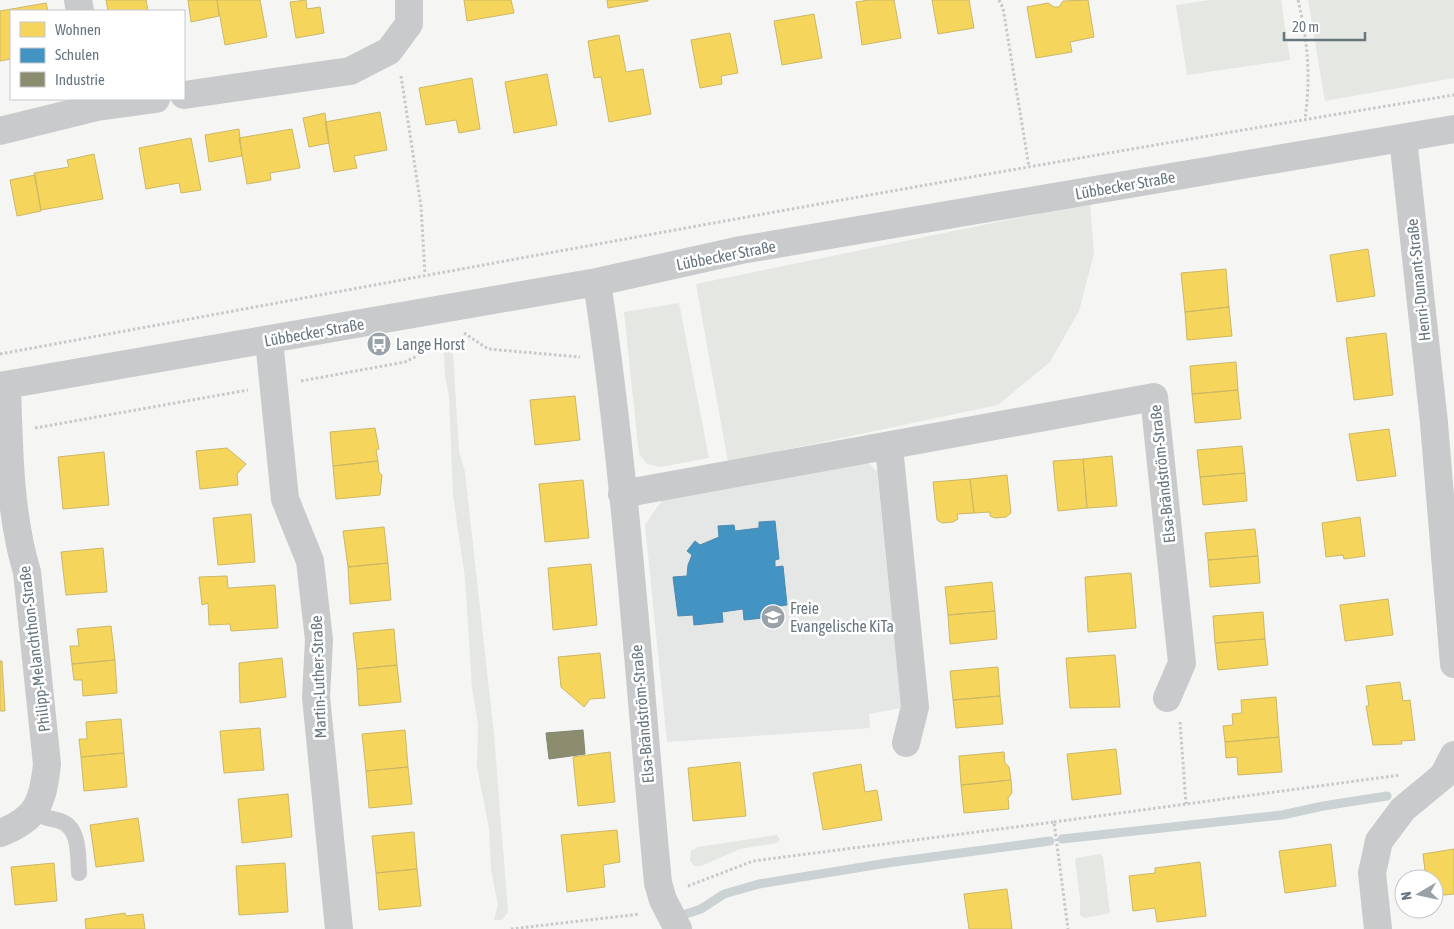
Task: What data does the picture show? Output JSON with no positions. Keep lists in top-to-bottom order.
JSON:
{
  "streets": {
    "street": [
      "Lübbecker Straße",
      "Henri-Dunant-Straße",
      "Elsa-Brändström-Straße",
      "Philipp-Melanchthon-Straße",
      "Martin-Luther-Straße"
    ]
  },
  "crossings": [
    ["Lübbecker Straße", "Henri-Dunant-Straße"],
    ["Lübbecker Straße", "Elsa-Brändström-Straße"],
    ["Lübbecker Straße", "Philipp-Melanchthon-Straße"],
    ["Lübbecker Straße", "Martin-Luther-Straße"]
  ],
  "places": {
    "bus stop": ["Lange Horst"],
    "school or university": ["Freie Evangelische KiTa"]
  },
  "legend": ["Wohnen", "Schulen", "Industrie"],
  "scale_bar": "20 m",
  "north": "left"
}
